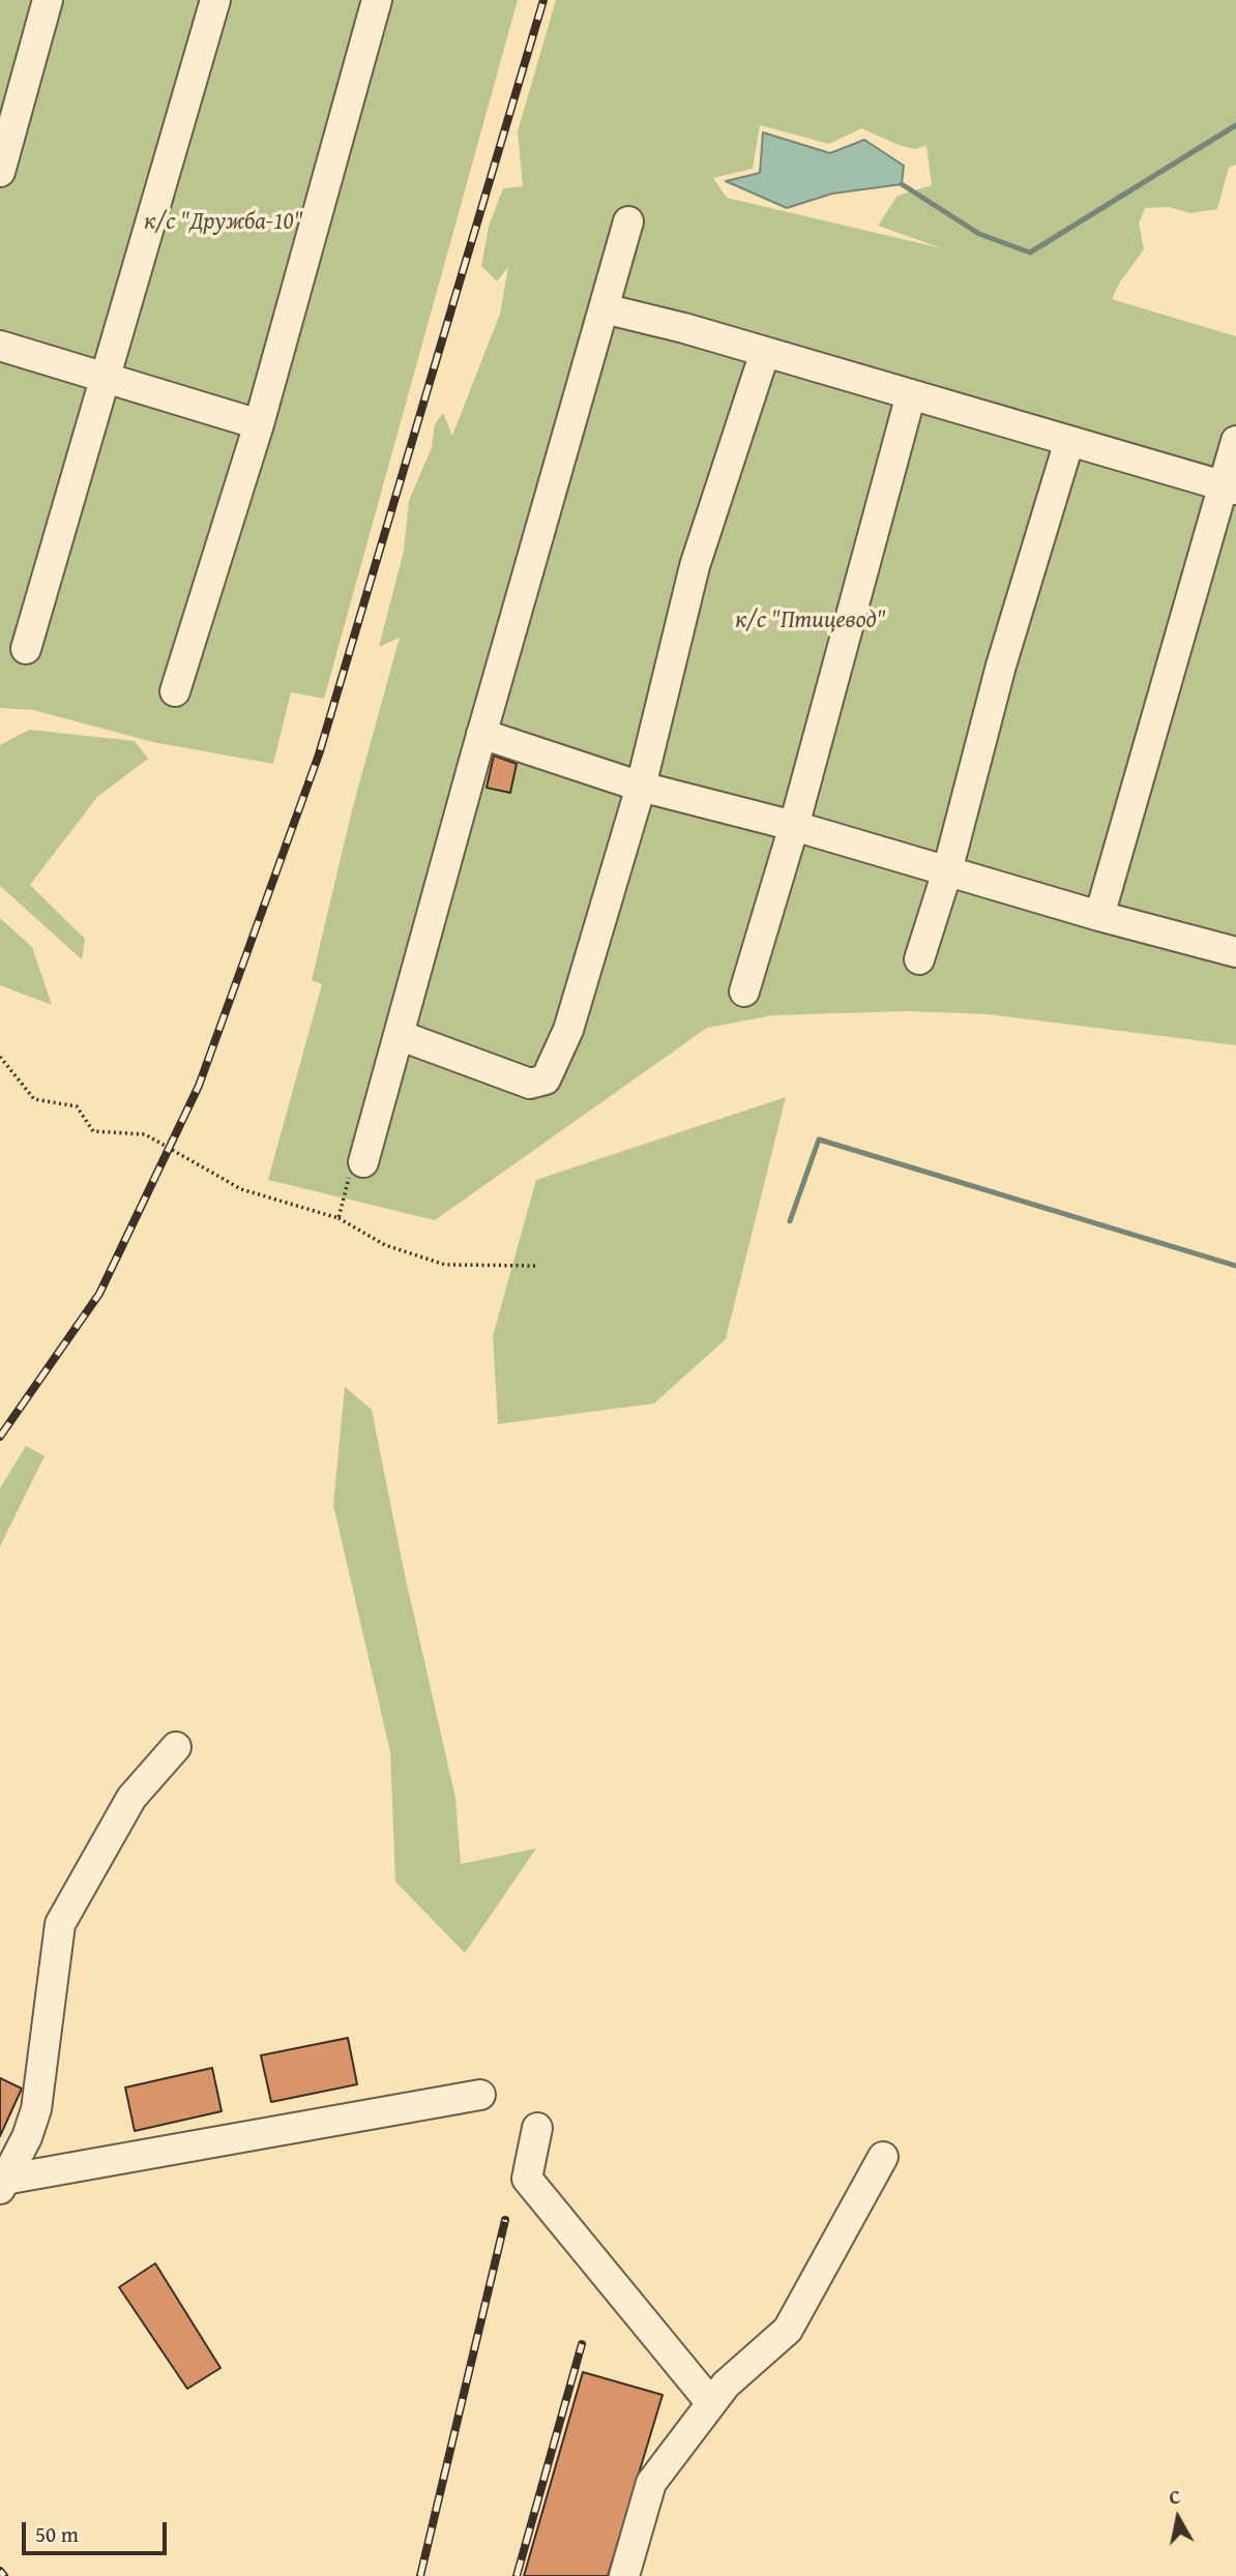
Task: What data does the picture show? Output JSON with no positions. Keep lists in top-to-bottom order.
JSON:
{
  "parks": ["к/с \"Дружба-10\"", "к/с \"Птицевод\""],
  "scale_bar": "50 m",
  "north": "top"
}
